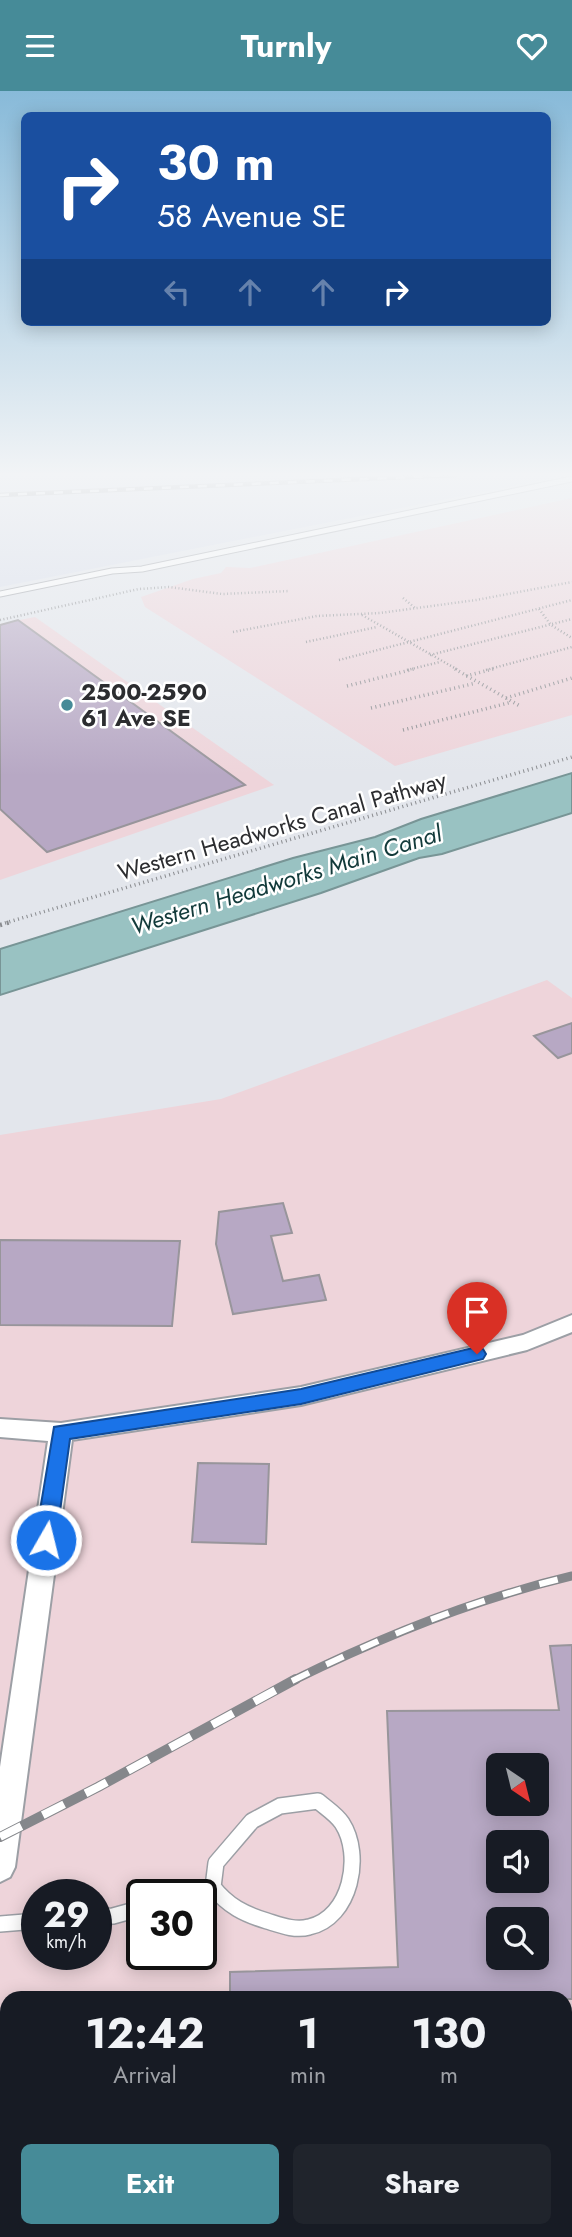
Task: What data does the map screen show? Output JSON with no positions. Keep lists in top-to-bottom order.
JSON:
{
  "streets": {
    "path": ["Western Headworks Canal Pathway"]
  },
  "water": ["Western Headworks Main Canal"],
  "places": ["2500-2590 61 Ave SE"],
  "north": "bottom right",
  "page": {
    "header": "Turnly",
    "turn": ["30 m", "58 Avenue SE"],
    "speed": "29 km/h",
    "limit": "30",
    "eta": [
      "12:42",
      "Arrival",
      "1",
      "min",
      "130",
      "m"
    ],
    "buttons": ["Exit", "Share"]
  }
}
